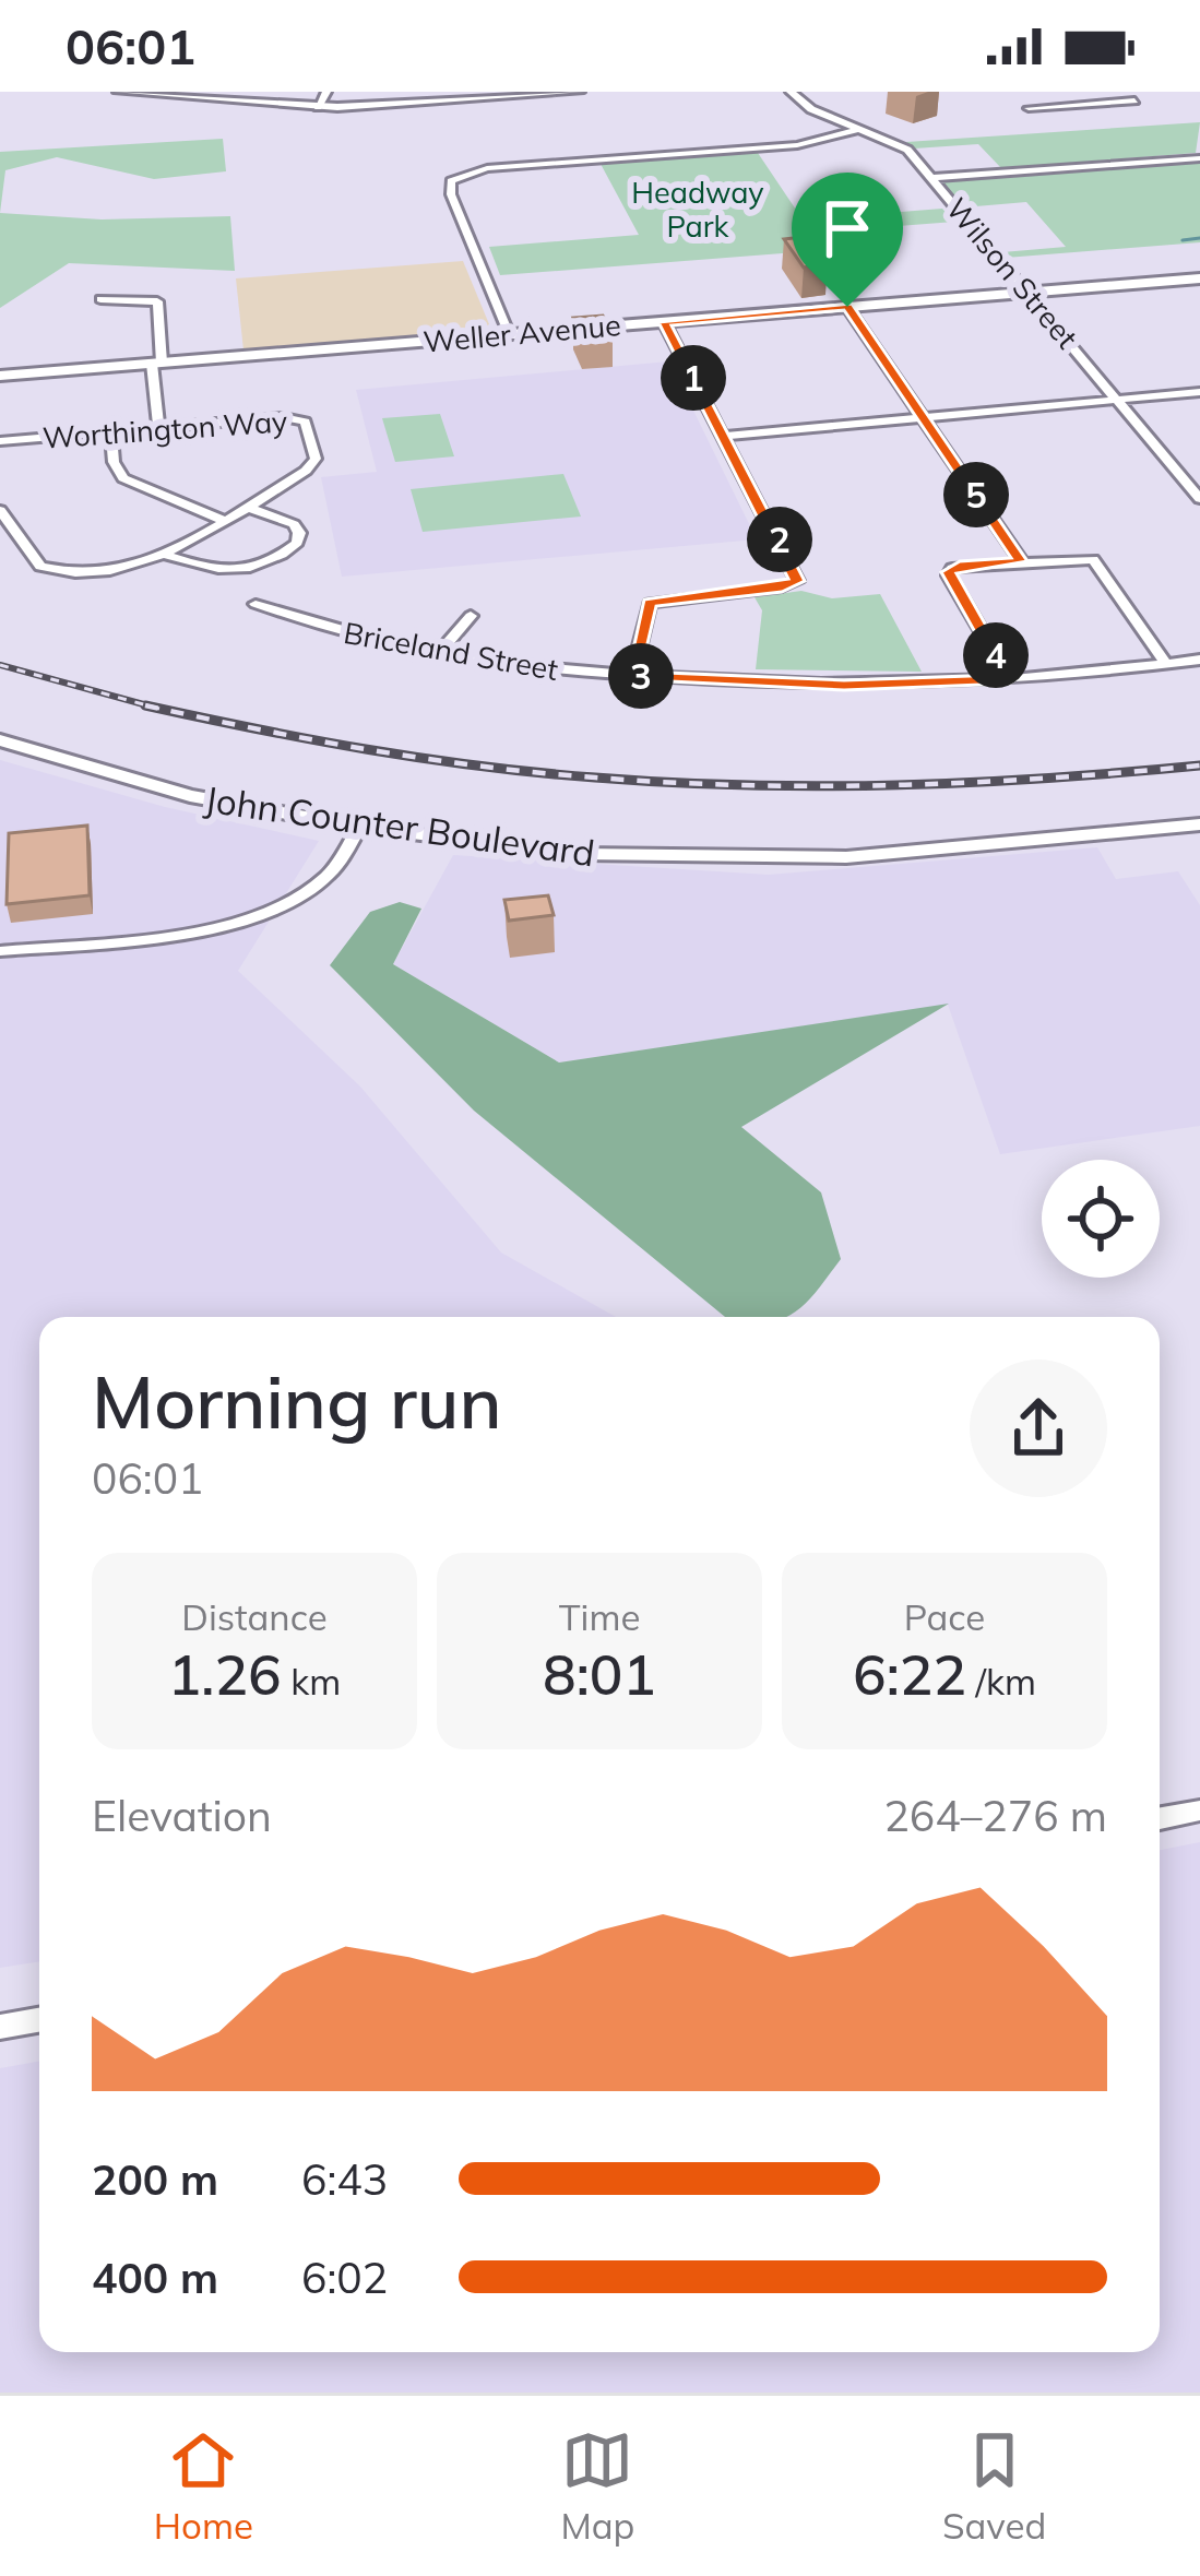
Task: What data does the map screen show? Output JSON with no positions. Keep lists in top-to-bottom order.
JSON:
{
  "streets": {
    "street": [
      "Wilson Street",
      "Weller Avenue",
      "Worthington Way",
      "Briceland Street",
      "John Counter Boulevard"
    ]
  },
  "crossings": [
    ["Wilson Street", "Weller Avenue"]
  ],
  "parks": ["Headway Park"],
  "page": {
    "status": "06:01",
    "pins": [
      "1",
      "5",
      "2",
      "4",
      "3"
    ],
    "heading": ["Morning run", "06:01"],
    "stats": [
      ["Distance", "1.26 km"],
      ["Time", "8:01"],
      ["Pace", "6:22 /km"]
    ],
    "chart": ["Elevation", "264–276 m"],
    "list": [
      {
        "name": "200 m",
        "note": "6:43"
      },
      {
        "name": "400 m",
        "note": "6:02"
      }
    ],
    "tabs": ["Home", "Map", "Saved"]
  }
}
